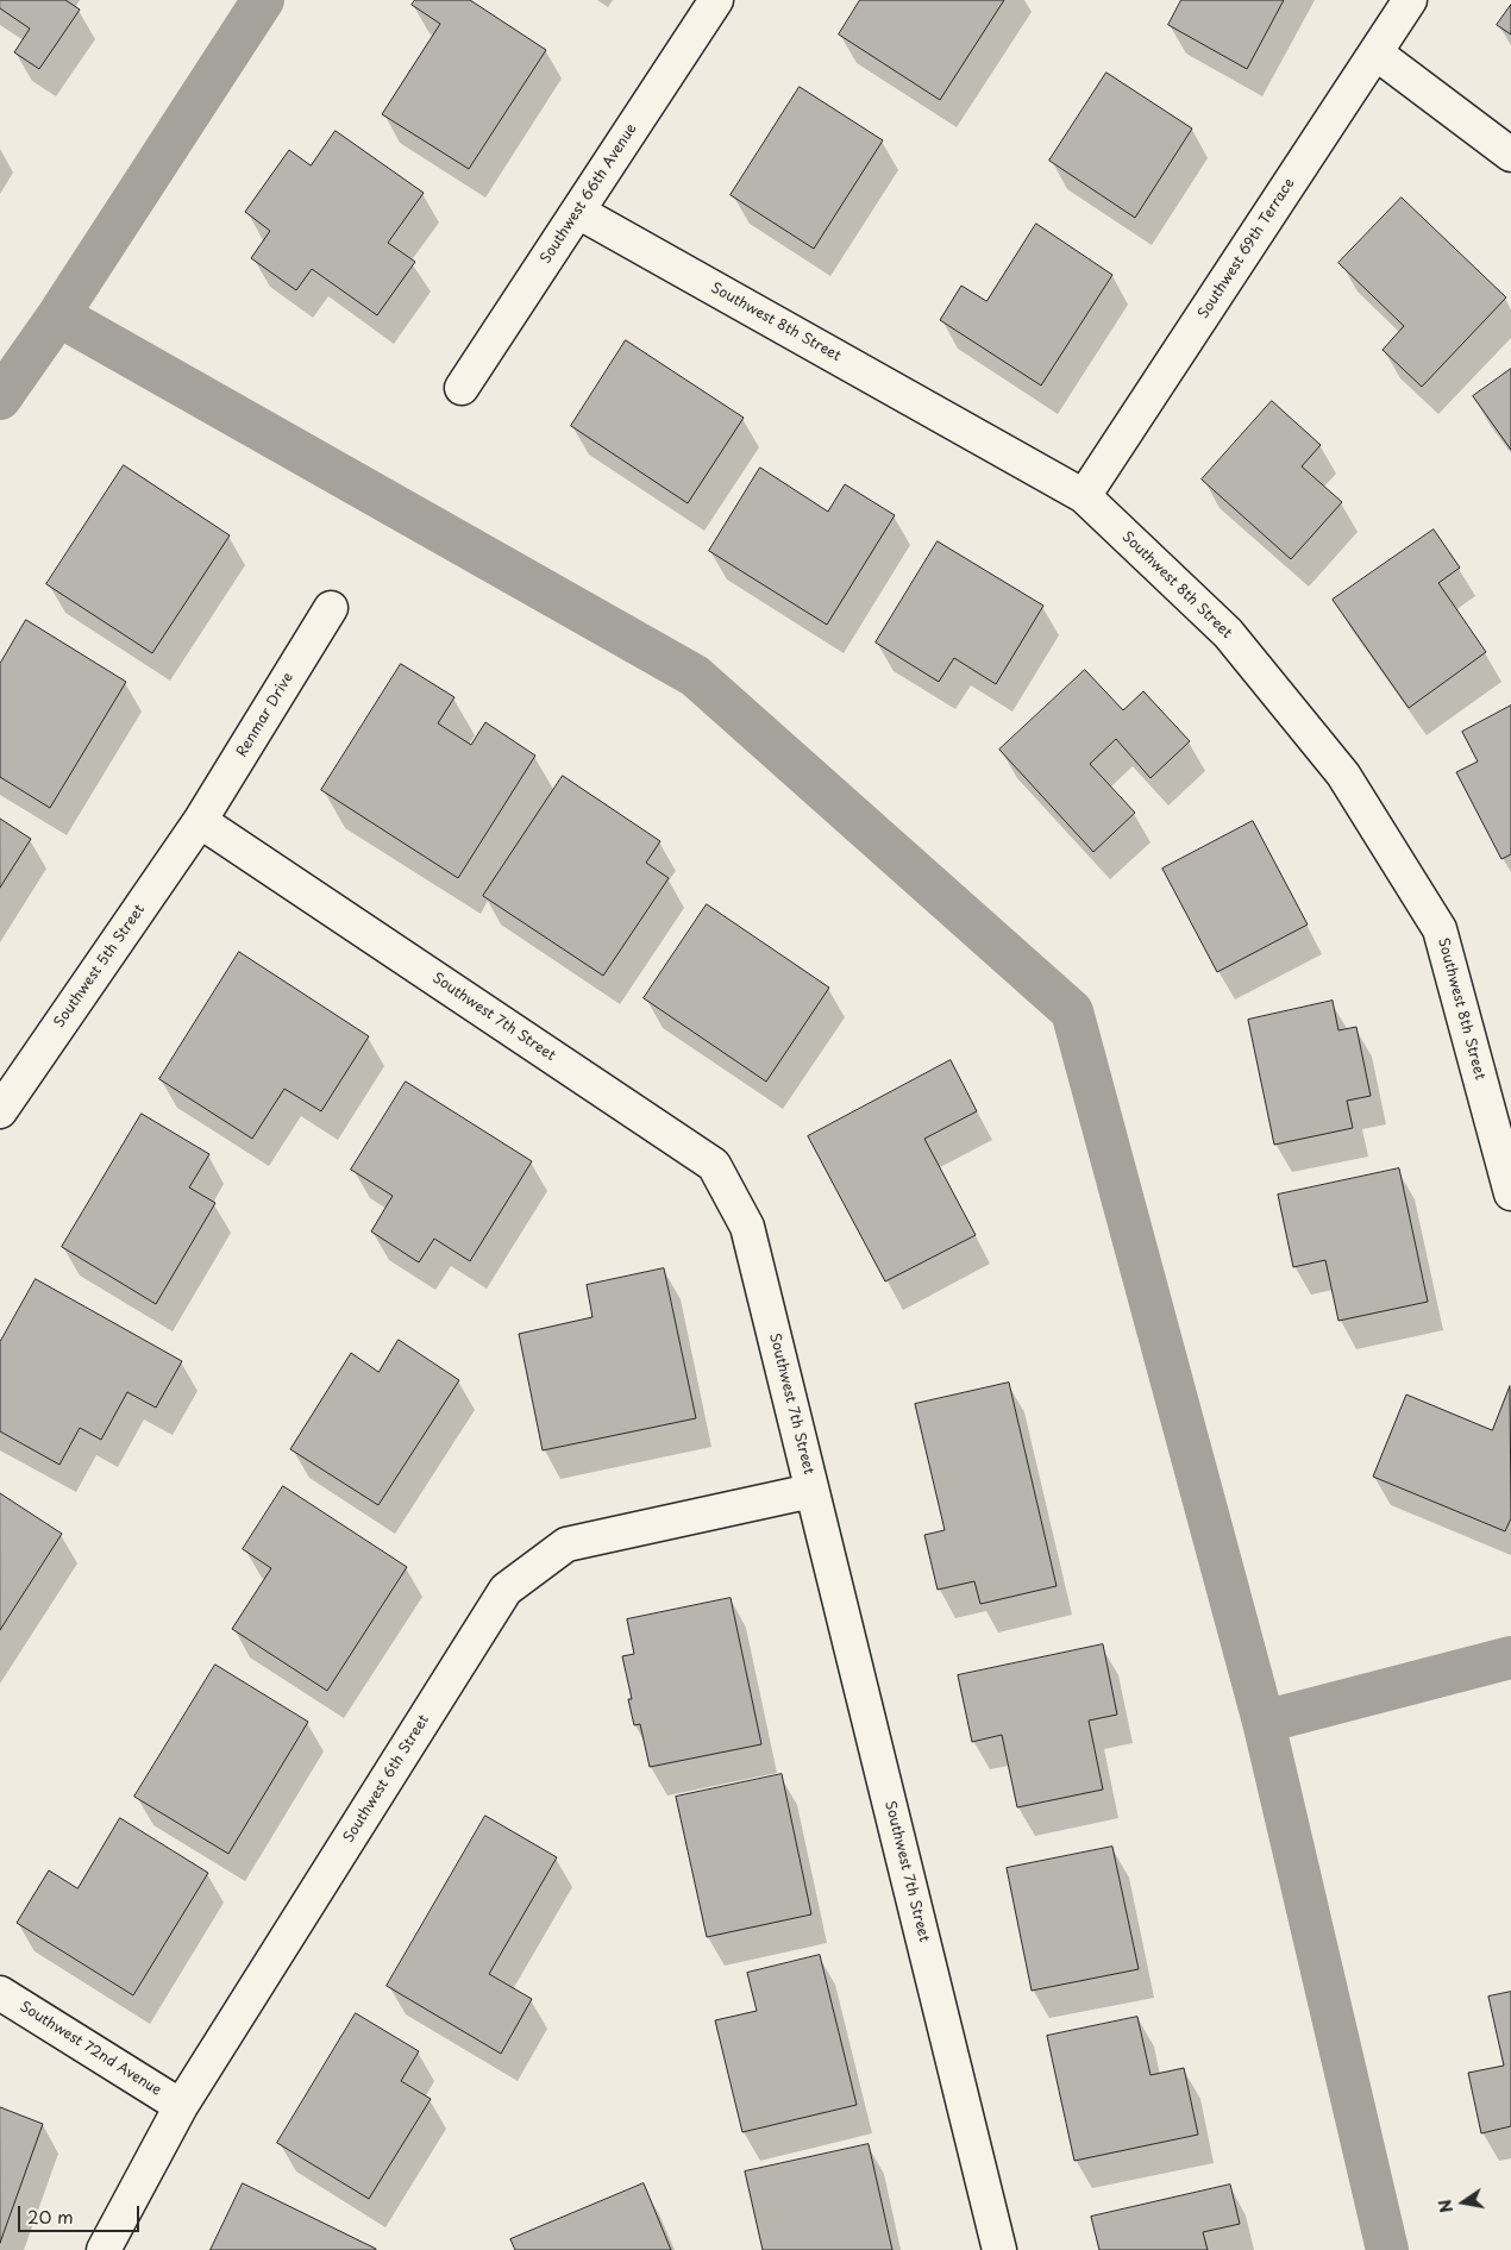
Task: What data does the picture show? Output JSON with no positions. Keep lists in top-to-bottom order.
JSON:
{
  "streets": {
    "street": [
      "Southwest 66th Avenue",
      "Southwest 69th Terrace",
      "Southwest 8th Street",
      "Renmar Drive",
      "Southwest 5th Street",
      "Southwest 7th Street",
      "Southwest 6th Street",
      "Southwest 72nd Avenue"
    ]
  },
  "crossings": [
    ["Southwest 66th Avenue", "Southwest 8th Street"],
    ["Southwest 69th Terrace", "Southwest 8th Street"],
    ["Renmar Drive", "Southwest 5th Street"],
    ["Renmar Drive", "Southwest 7th Street"],
    ["Southwest 5th Street", "Southwest 7th Street"],
    ["Southwest 7th Street", "Southwest 6th Street"],
    ["Southwest 6th Street", "Southwest 72nd Avenue"]
  ],
  "scale_bar": "20 m",
  "north": "left"
}
